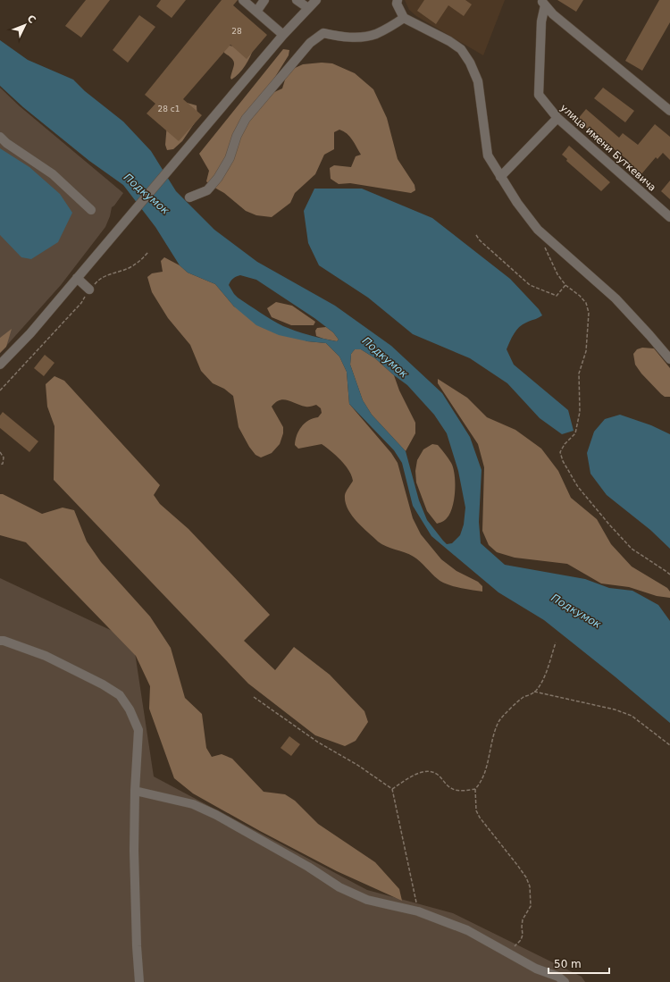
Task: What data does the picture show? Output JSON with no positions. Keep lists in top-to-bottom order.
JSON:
{
  "streets": {
    "street": ["улица имени Буткевича"]
  },
  "water": ["Подкумок"],
  "house_numbers": ["28", "28 с1"],
  "scale_bar": "50 m",
  "north": "top right"
}
